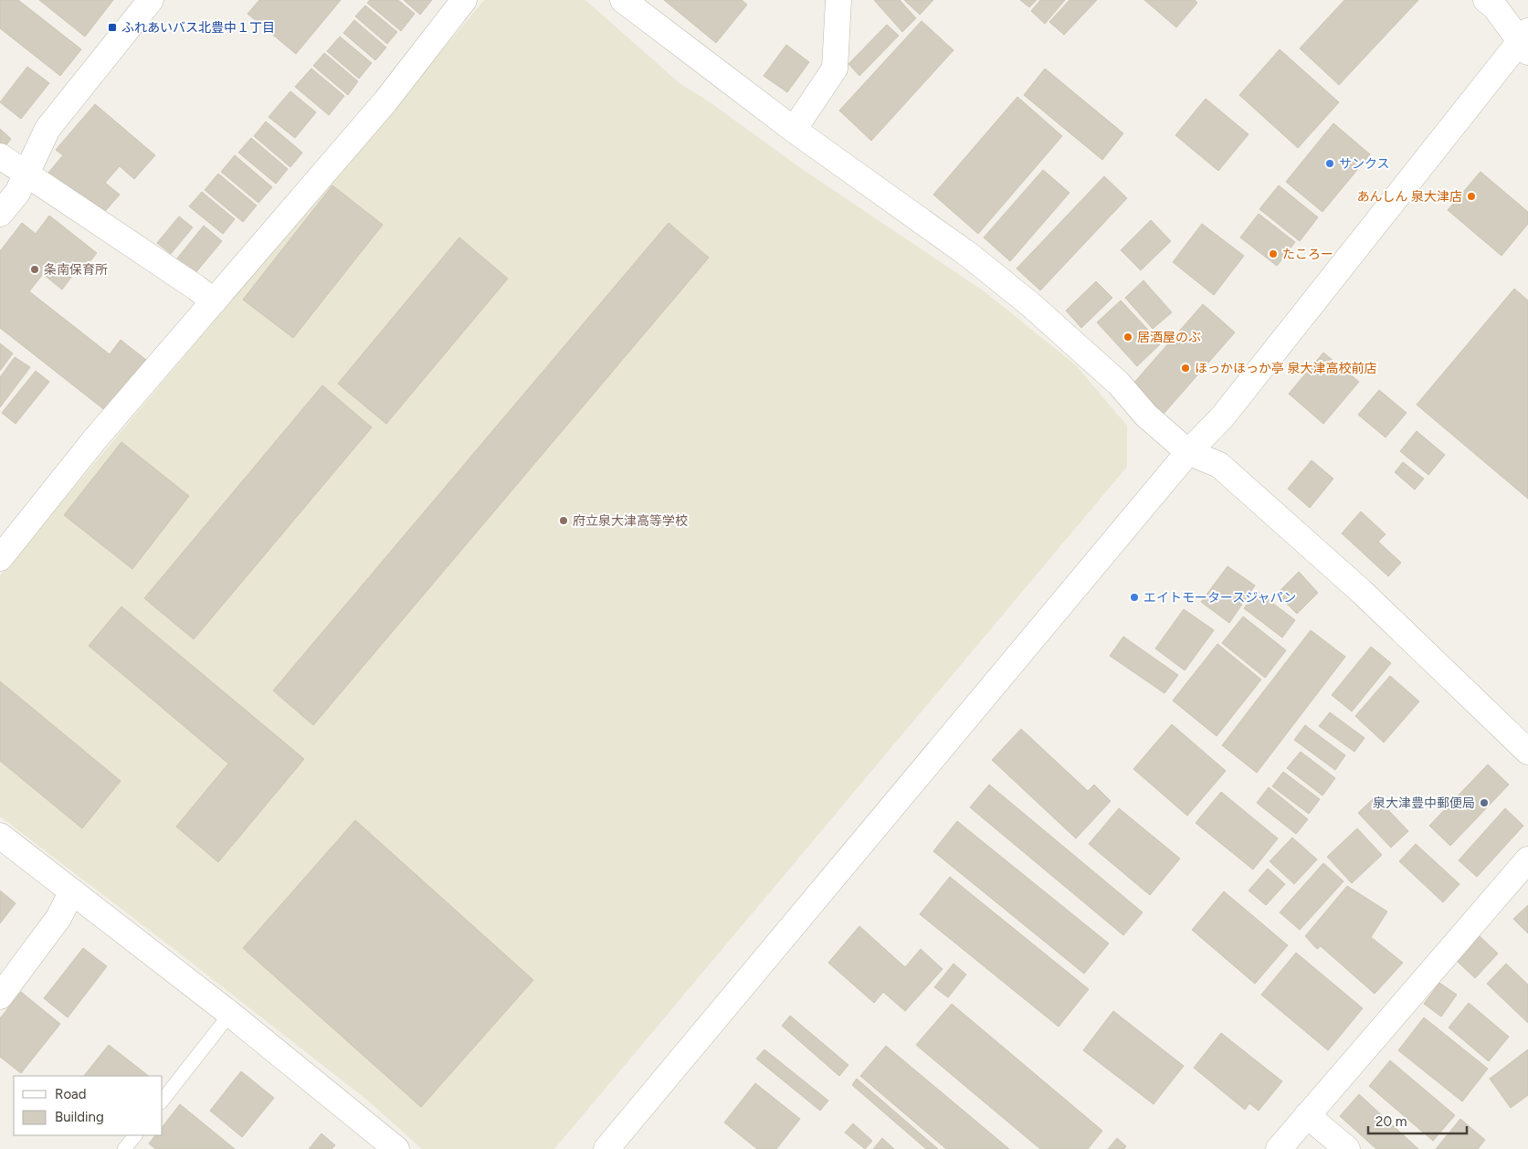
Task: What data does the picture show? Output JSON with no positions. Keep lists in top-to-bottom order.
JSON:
{
  "places": {
    "transit": ["ふれあいバス北豊中１丁目"],
    "other": [
      "サンクス",
      "あんしん 泉大津店",
      "たころー",
      "条南保育所",
      "居酒屋のぶ",
      "ほっかほっか亭 泉大津高校前店",
      "府立泉大津高等学校",
      "エイトモータースジャパン",
      "泉大津豊中郵便局"
    ]
  },
  "legend": ["Road", "Building"],
  "scale_bar": "20 m"
}
